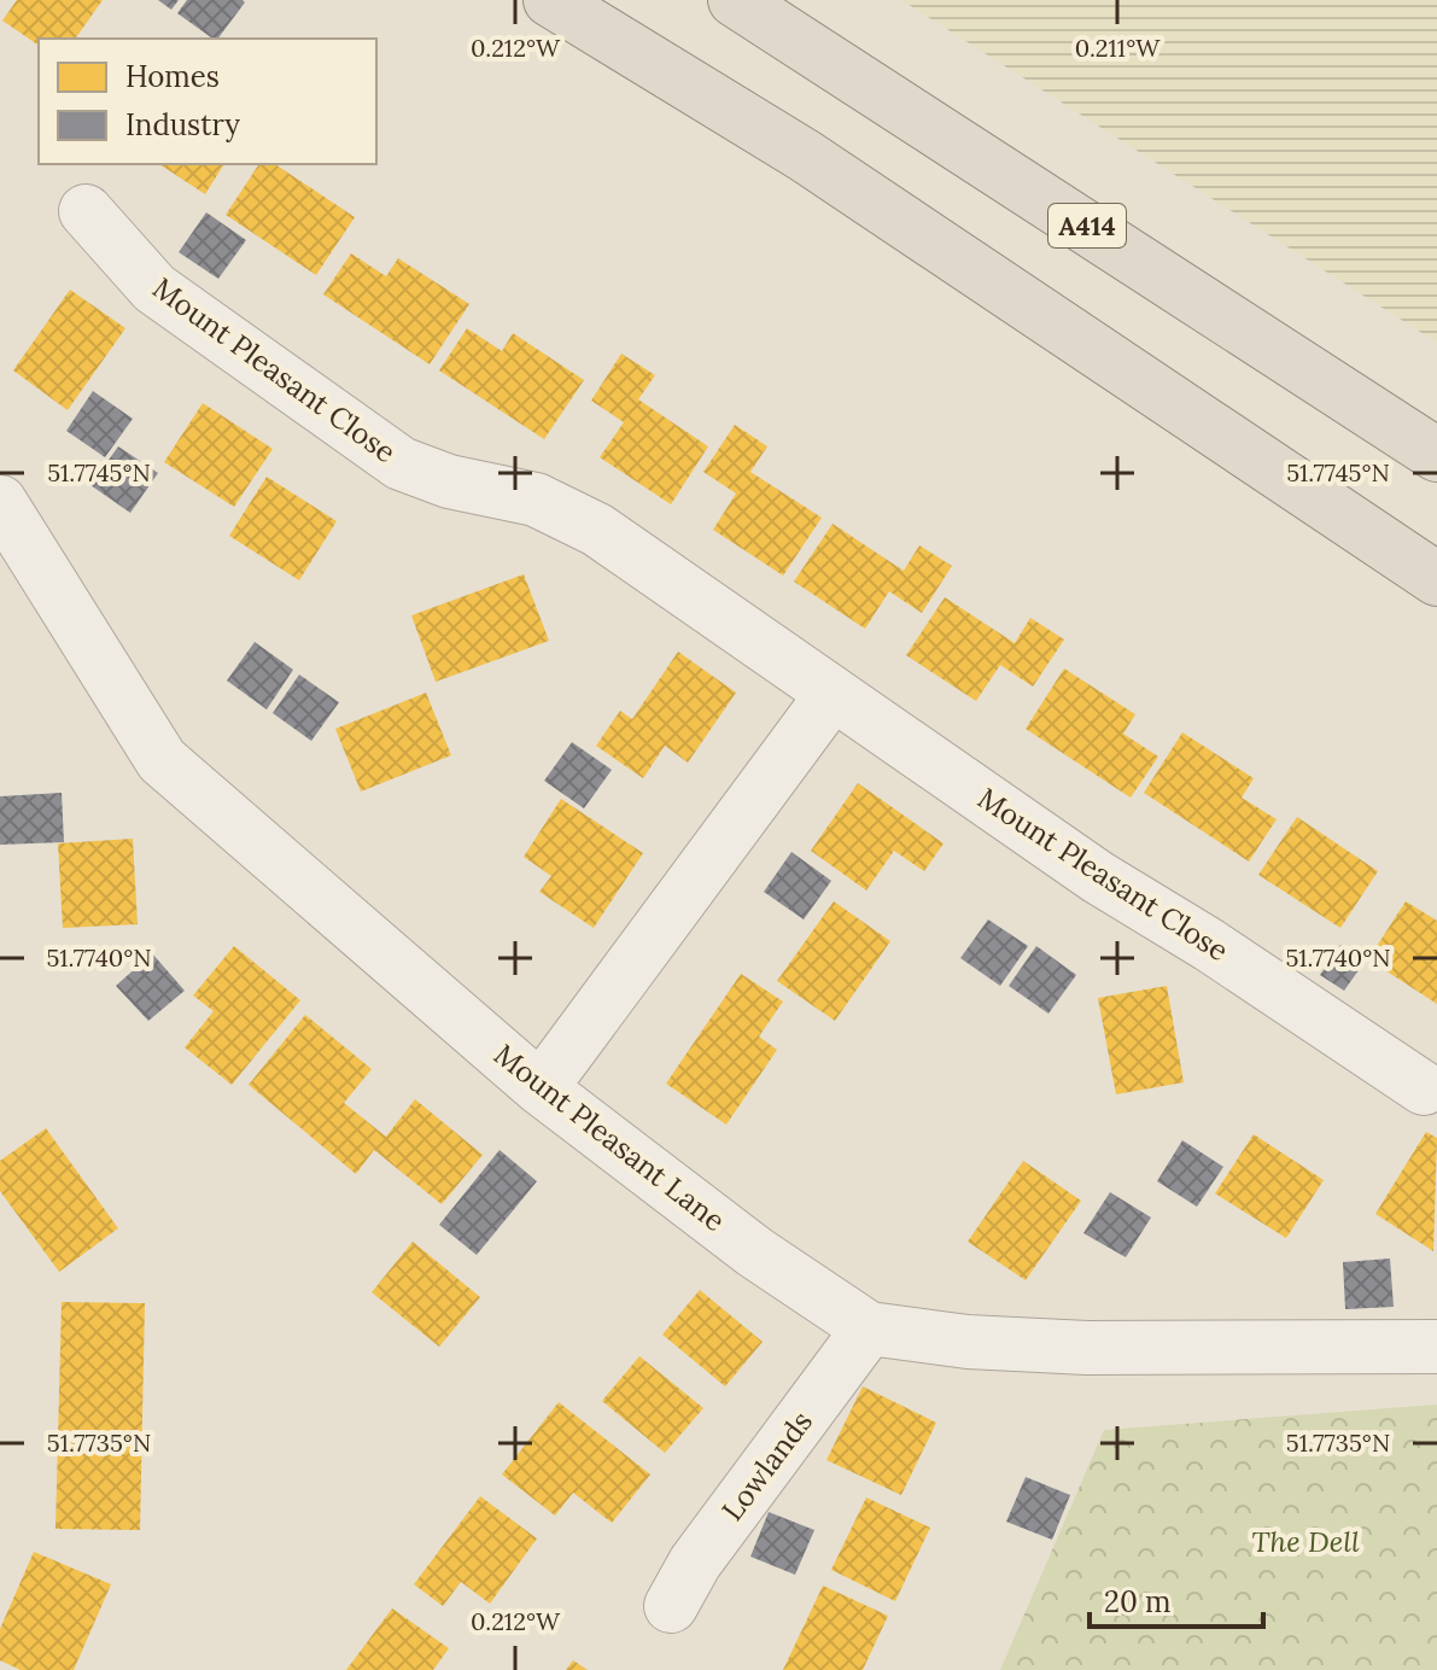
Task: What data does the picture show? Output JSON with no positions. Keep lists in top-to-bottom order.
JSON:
{
  "streets": {
    "highway": ["A414"],
    "street": ["Mount Pleasant Close", "Mount Pleasant Lane", "Lowlands"]
  },
  "crossings": [
    ["Mount Pleasant Lane", "Lowlands"]
  ],
  "parks": ["The Dell"],
  "legend": ["Homes", "Industry"],
  "scale_bar": "20 m",
  "coordinates": [
    "0.212°W",
    "0.211°W",
    "51.7745°N",
    "51.7740°N",
    "51.7735°N"
  ]
}
